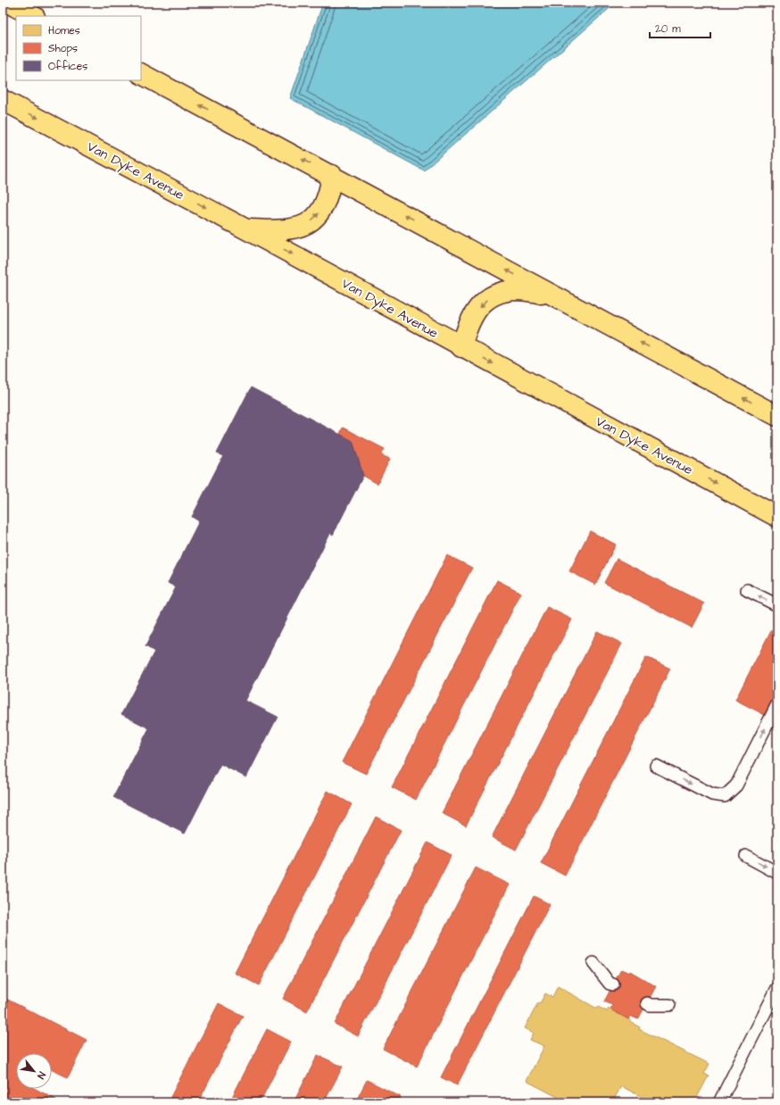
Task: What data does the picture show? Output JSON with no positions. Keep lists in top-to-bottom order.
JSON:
{
  "streets": {
    "main road": ["Van Dyke Avenue"]
  },
  "legend": ["Homes", "Shops", "Offices"],
  "scale_bar": "20 m",
  "north": "bottom right"
}
